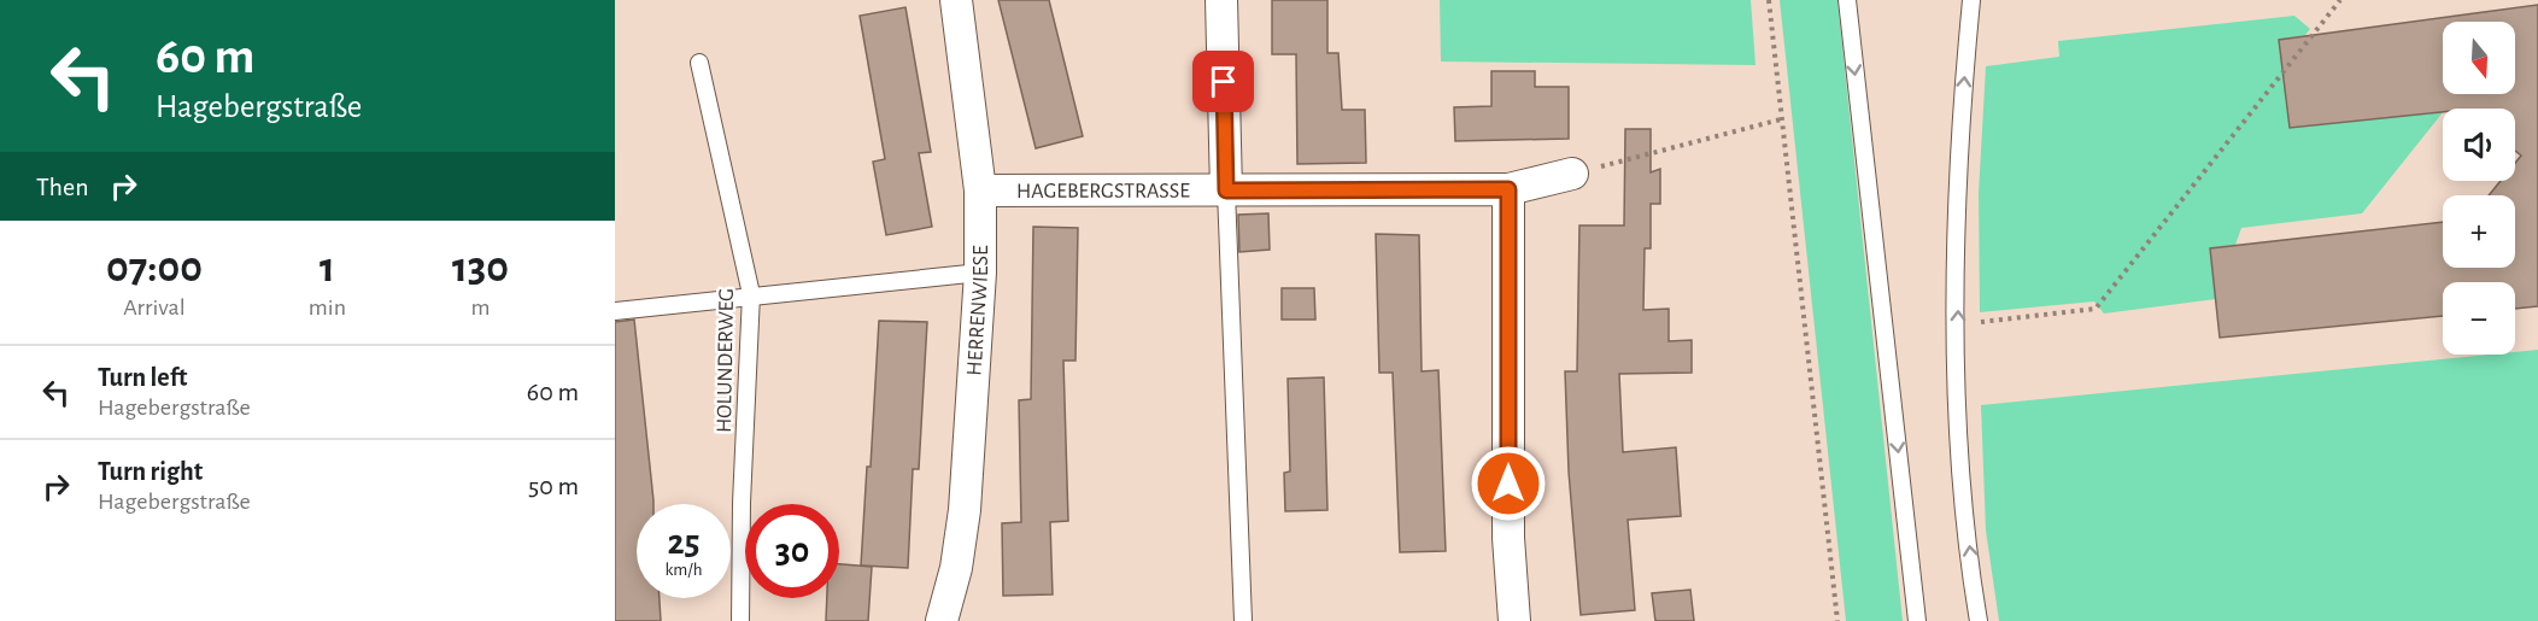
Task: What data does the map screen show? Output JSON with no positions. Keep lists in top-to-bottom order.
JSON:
{
  "streets": {
    "street": ["HAGEBERGSTRASSE", "HERRENWIESE"],
    "lane": ["HOLUNDERWEG"]
  },
  "crossings": [
    ["HAGEBERGSTRASSE", "HERRENWIESE"]
  ],
  "north": "bottom",
  "page": {
    "turn": ["60 m", "Hagebergstraße"],
    "map_buttons": ["+", "−"],
    "then": "Then",
    "eta": [
      "07:00",
      "Arrival",
      "1",
      "min",
      "130",
      "m"
    ],
    "list": [
      {
        "name": "Turn left",
        "note": "Hagebergstraße",
        "value": "60 m"
      },
      {
        "name": "Turn right",
        "note": "Hagebergstraße",
        "value": "50 m"
      }
    ],
    "speed": "25 km/h",
    "limit": "30"
  }
}
